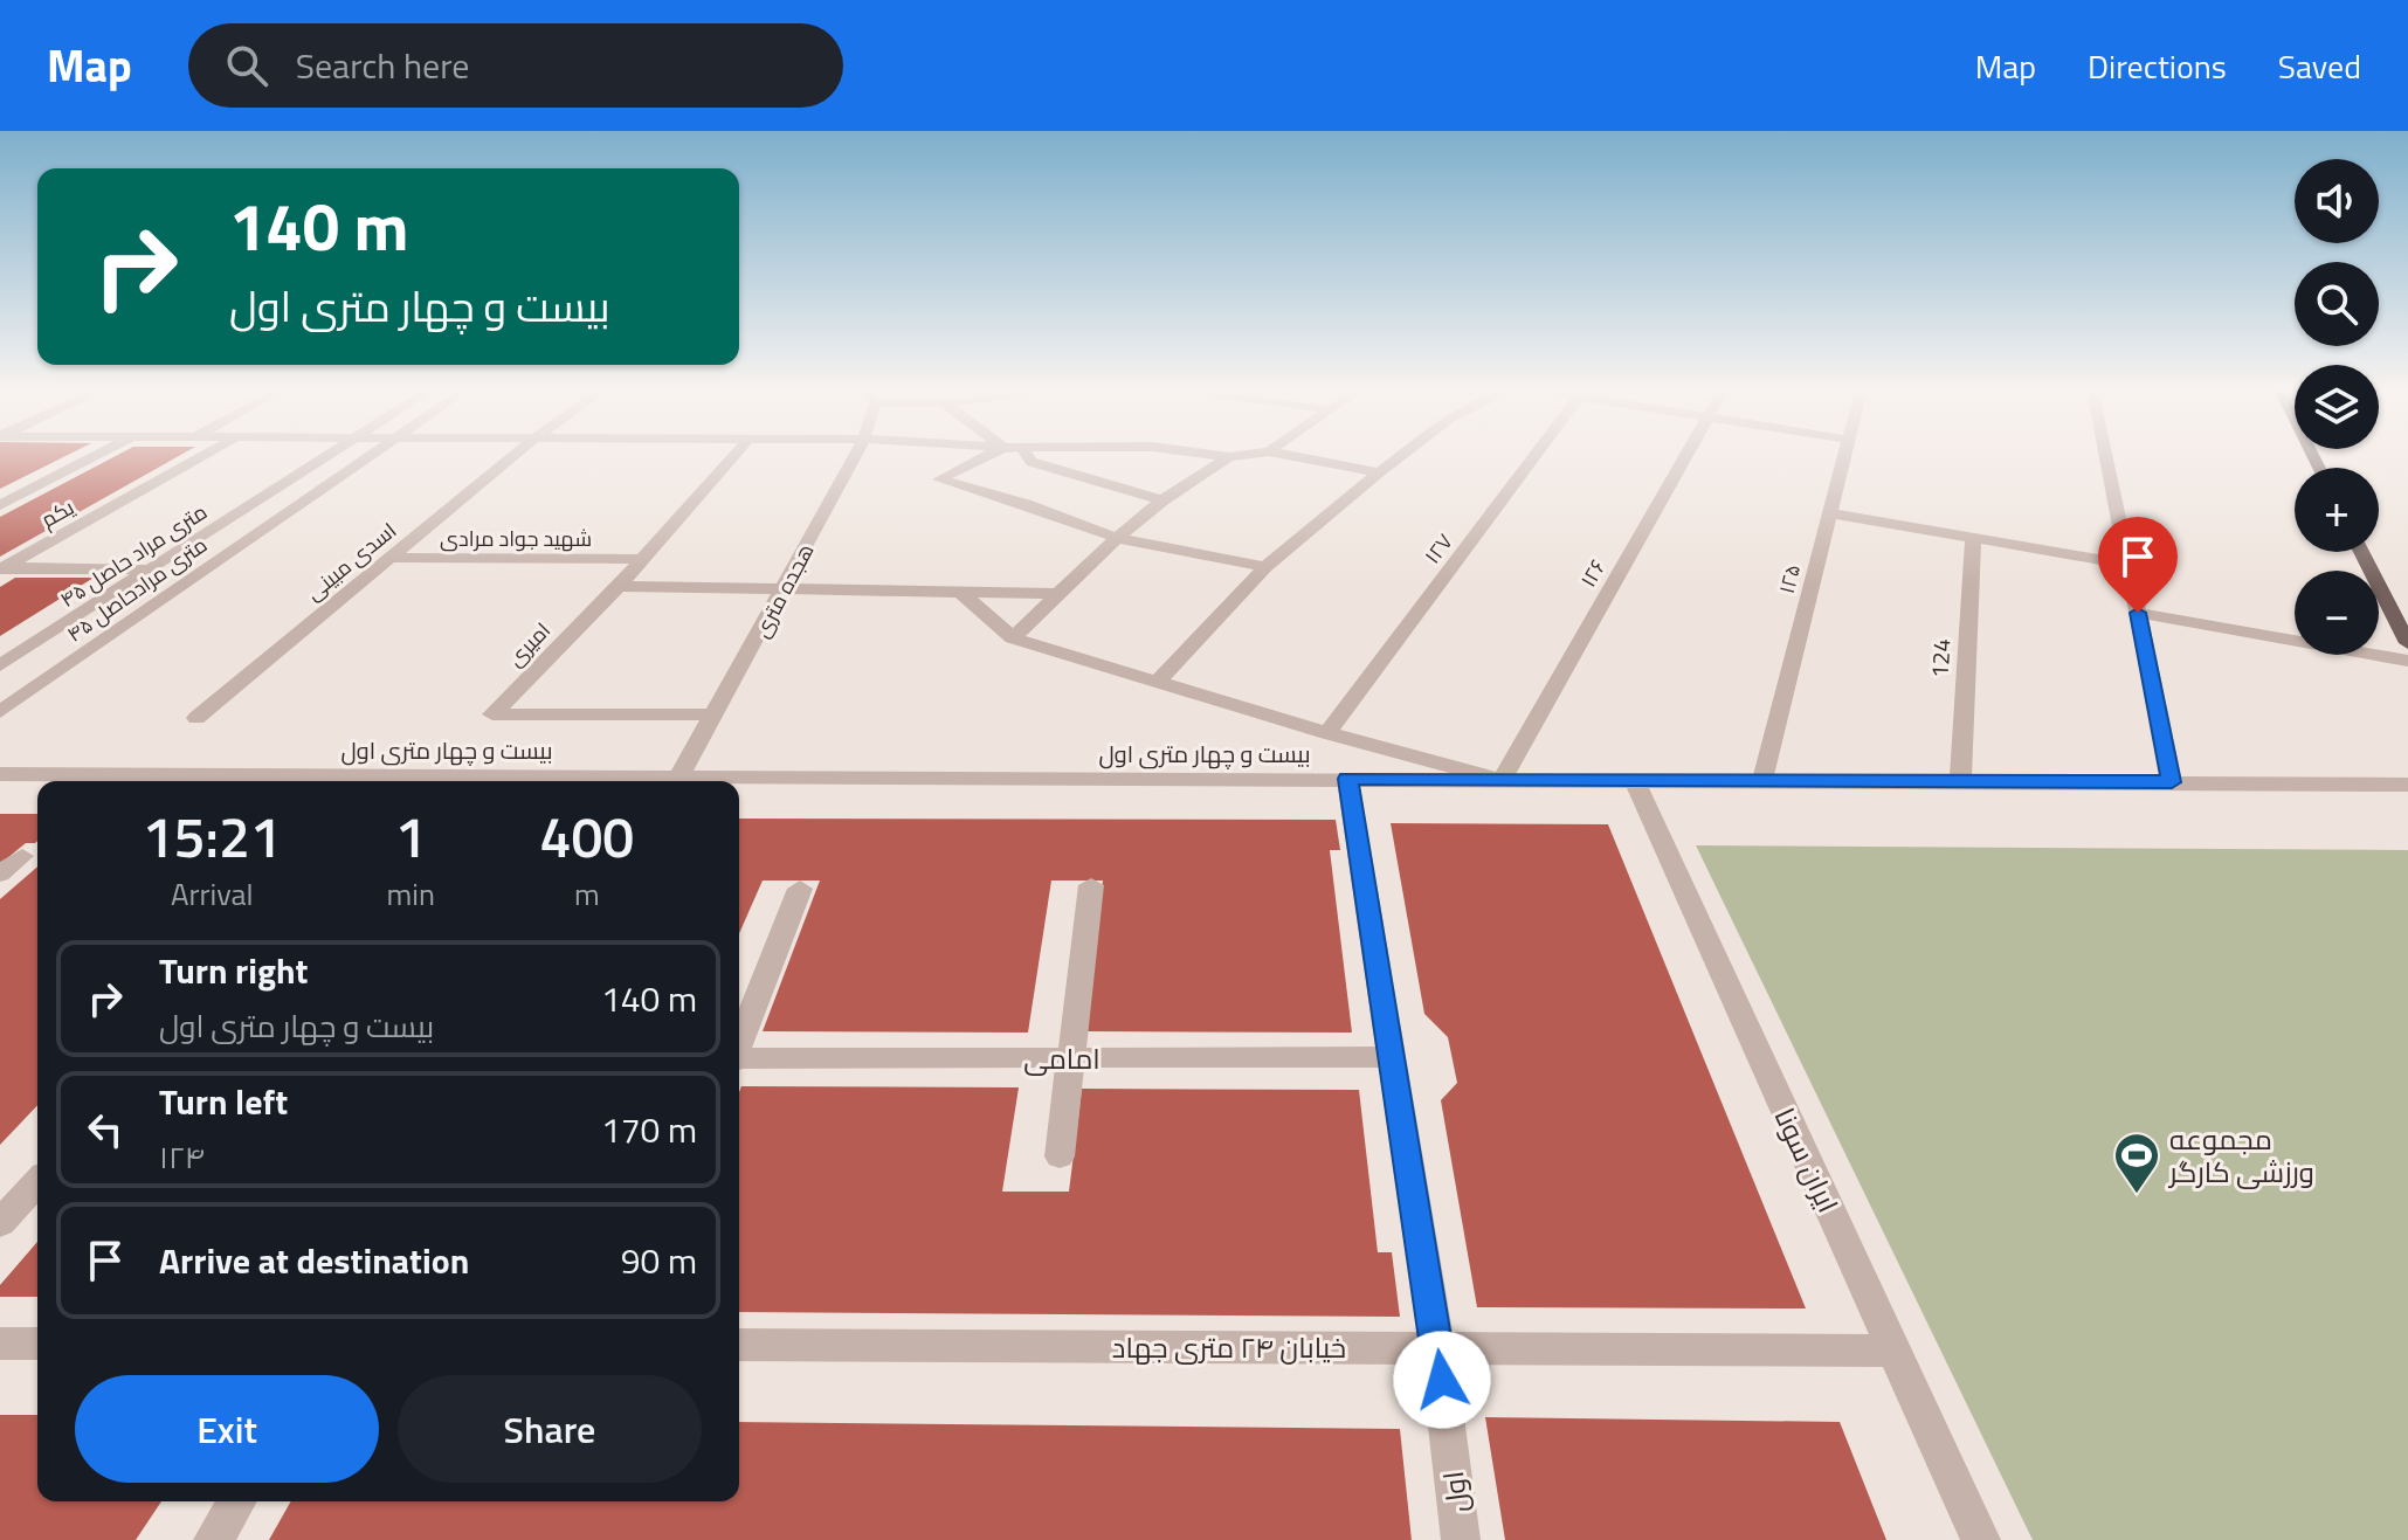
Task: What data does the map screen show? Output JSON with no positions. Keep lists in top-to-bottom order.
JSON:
{
  "streets": {
    "street": [
      "یکم",
      "شهید جواد مرادی",
      "۱۲۷",
      "۴۵ متری مراد حاصل",
      "اسدی مبینی",
      "۱۲۶",
      "۱۲۵",
      "۴۵ متری مرادحاصل",
      "هجده متری",
      "امیری",
      "124",
      "بیست و چهار متری اول",
      "امامی",
      "ایران سونا",
      "خیابان ۲۴ متری جهاد",
      "اول"
    ]
  },
  "crossings": [
    ["شهید جواد مرادی", "اسدی مبینی"],
    ["شهید جواد مرادی", "امیری"],
    ["۱۲۶", "بیست و چهار متری اول"],
    ["۱۲۵", "بیست و چهار متری اول"],
    ["هجده متری", "امیری"],
    ["124", "بیست و چهار متری اول"],
    ["بیست و چهار متری اول", "ایران سونا"],
    ["بیست و چهار متری اول", "اول"],
    ["امامی", "اول"],
    ["ایران سونا", "خیابان ۲۴ متری جهاد"],
    ["خیابان ۲۴ متری جهاد", "اول"]
  ],
  "places": {
    "sports": ["مجموعه ورزشی کارگر"]
  },
  "page": {
    "header": "Map",
    "search": "Search here",
    "nav": ["Map", "Directions", "Saved"],
    "map_buttons": ["+", "−"],
    "turn": ["140 m", "بیست و چهار متری اول"],
    "eta": [
      "15:21",
      "Arrival",
      "1",
      "min",
      "400",
      "m"
    ],
    "list": [
      {
        "name": "Turn right",
        "note": "بیست و چهار متری اول",
        "value": "140 m"
      },
      {
        "name": "Turn left",
        "note": "۱۲۴",
        "value": "170 m"
      },
      {
        "name": "Arrive at destination",
        "value": "90 m"
      }
    ],
    "buttons": ["Exit", "Share"]
  }
}
